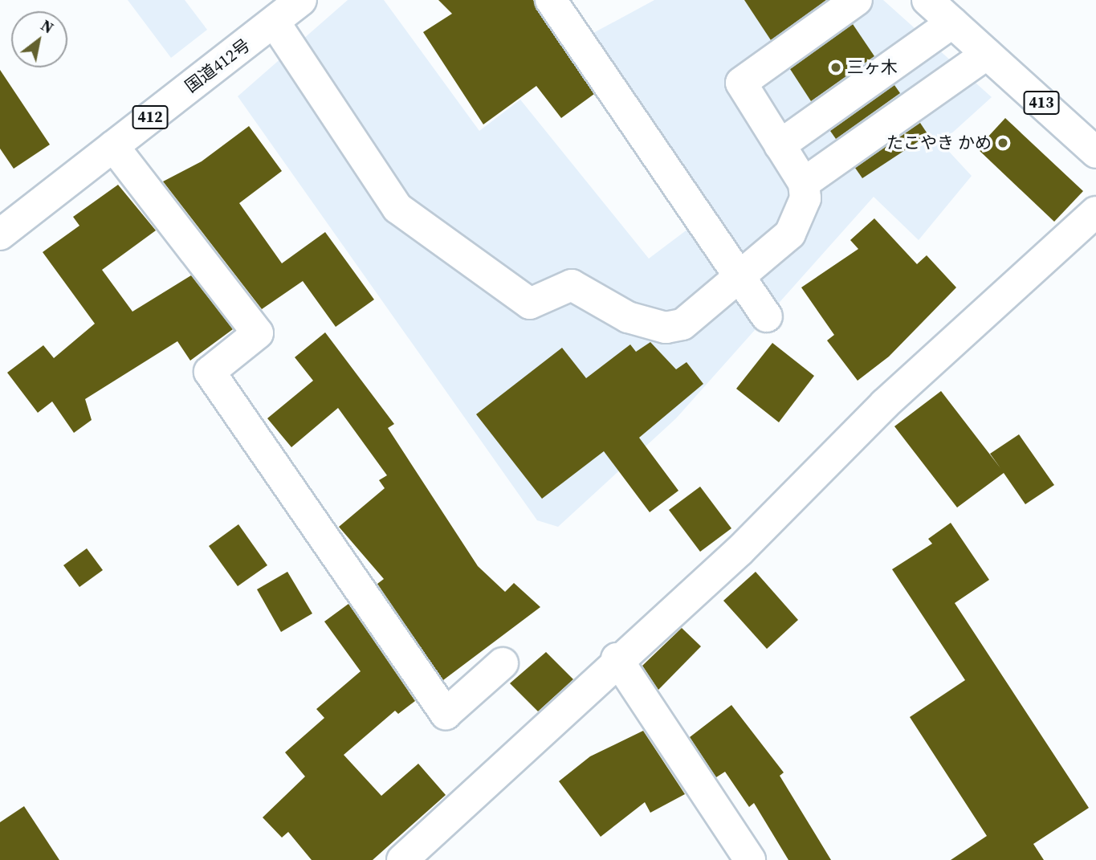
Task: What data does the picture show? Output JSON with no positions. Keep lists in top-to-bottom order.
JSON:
{
  "streets": {
    "main road": ["国道412号", "413", "412"]
  },
  "places": ["三ヶ木", "たこやき かめ"],
  "north": "top right"
}
